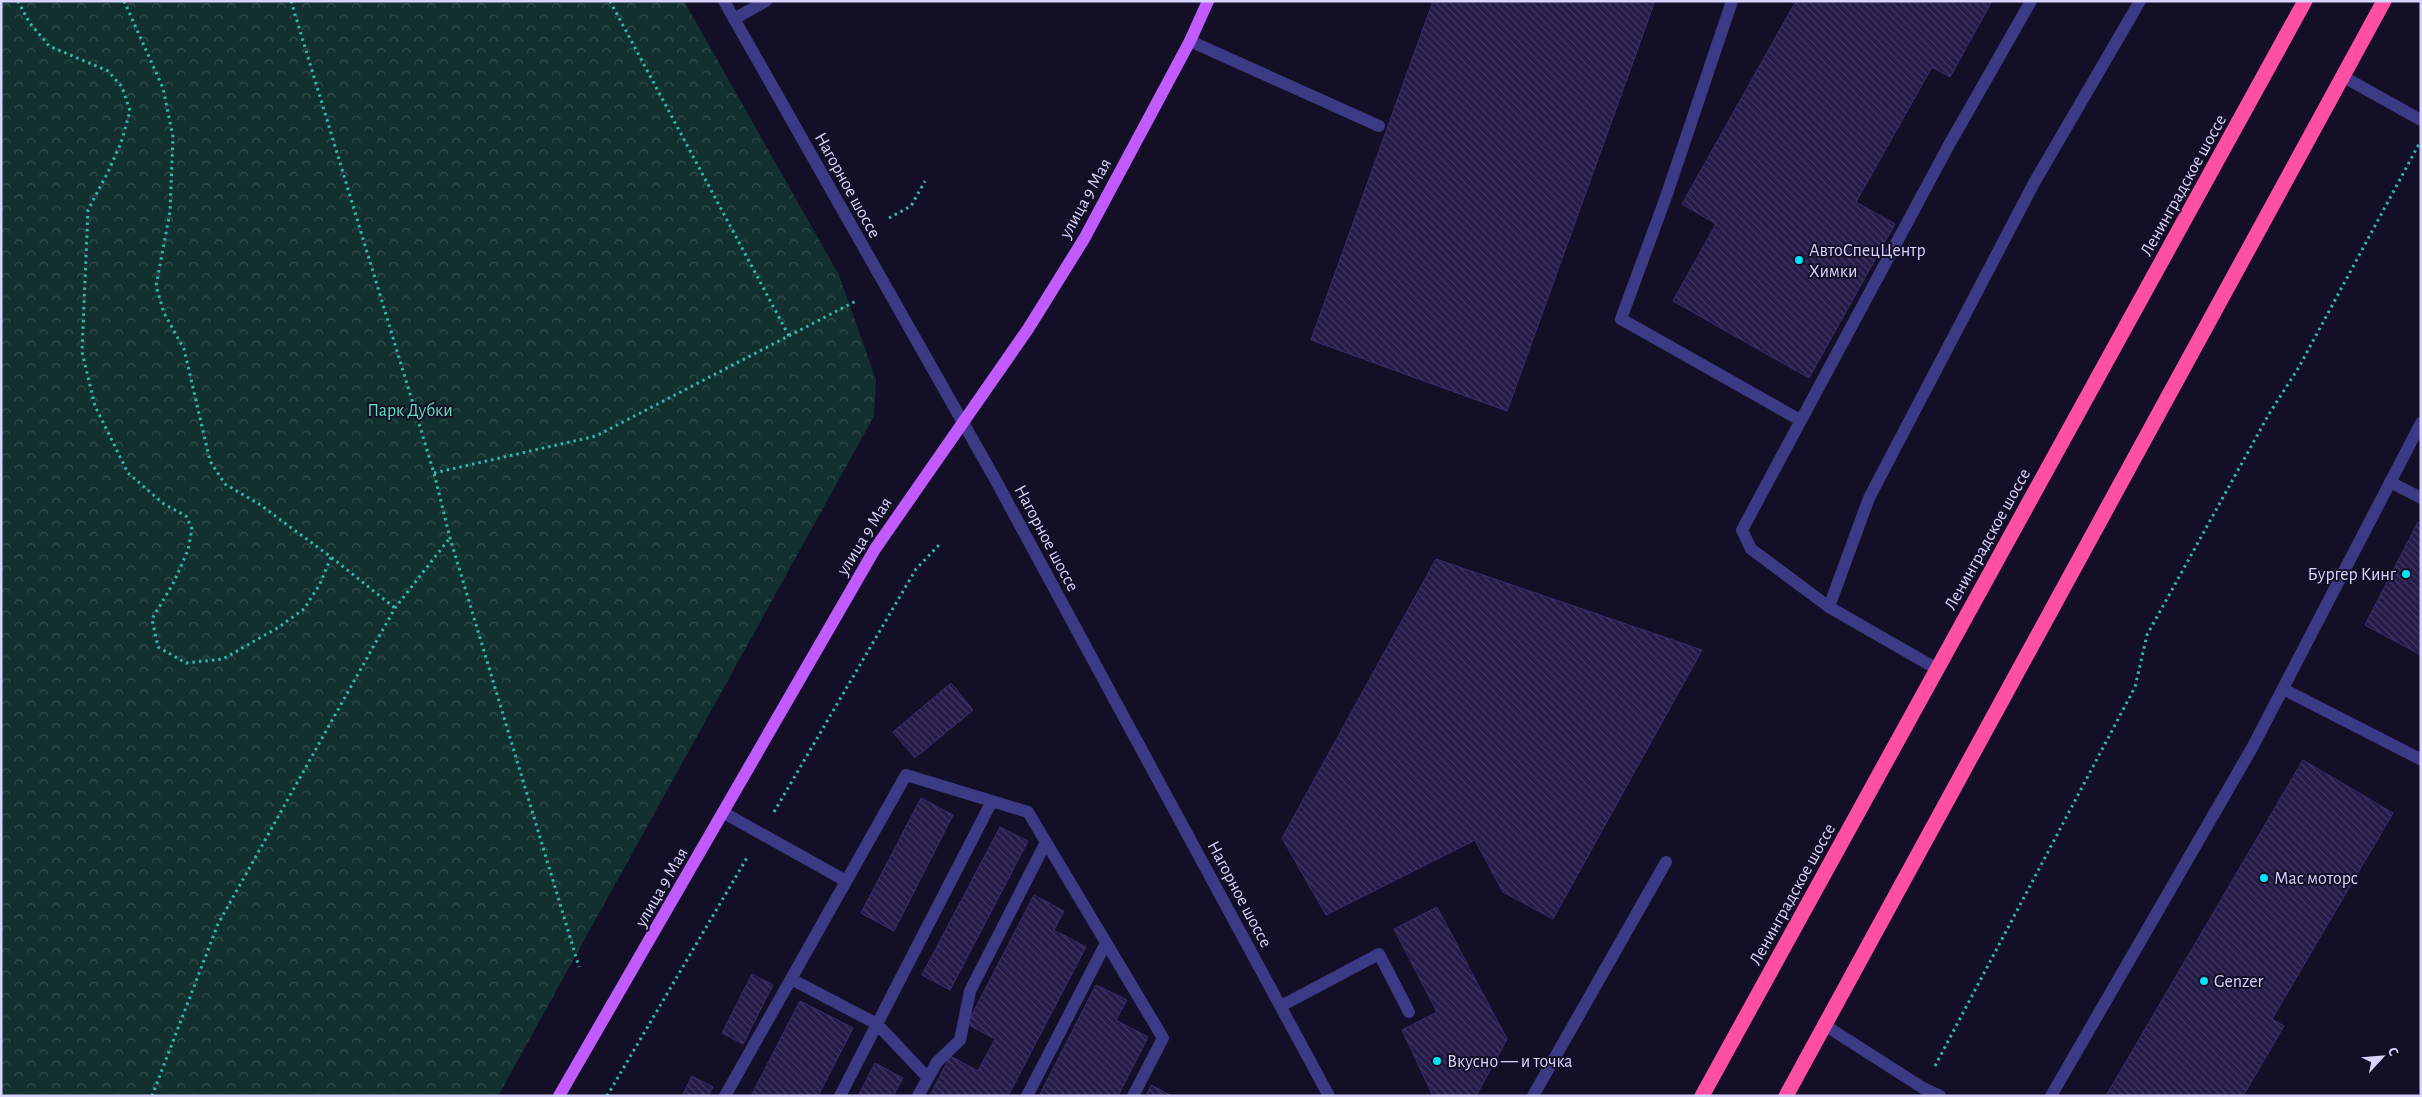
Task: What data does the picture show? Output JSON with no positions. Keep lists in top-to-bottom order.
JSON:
{
  "streets": {
    "highway": ["Ленинградское шоссе"],
    "main road": ["улица 9 Мая"],
    "street": ["Нагорное шоссе"]
  },
  "crossings": [
    ["Нагорное шоссе", "улица 9 Мая"]
  ],
  "parks": ["Парк Дубки"],
  "places": [
    "АвтоСпецЦентр Химки",
    "Бургер Кинг",
    "Мас моторс",
    "Genzer",
    "Вкусно — и точка"
  ],
  "north": "top right"
}
